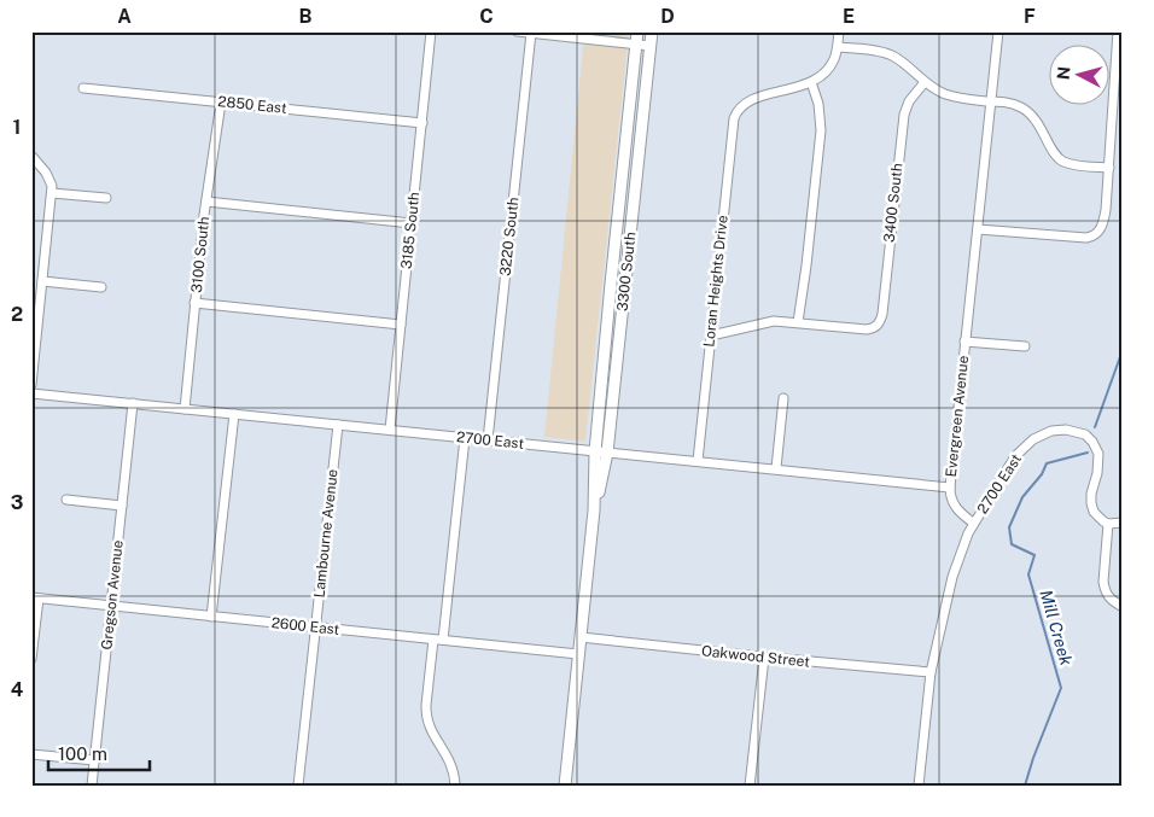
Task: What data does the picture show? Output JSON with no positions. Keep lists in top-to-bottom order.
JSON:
{
  "streets": {
    "main road": ["3300 South"],
    "street": [
      "2850 East",
      "3400 South",
      "3185 South",
      "3220 South",
      "3100 South",
      "Loran Heights Drive",
      "Evergreen Avenue",
      "2700 East",
      "Lambourne Avenue",
      "Gregson Avenue",
      "2600 East",
      "Oakwood Street"
    ]
  },
  "crossings": [
    ["2850 East", "3185 South"],
    ["2850 East", "3100 South"],
    ["3185 South", "2700 East"],
    ["3220 South", "2700 East"],
    ["3100 South", "2700 East"],
    ["3300 South", "2700 East"],
    ["3300 South", "2600 East"],
    ["3300 South", "Oakwood Street"],
    ["Loran Heights Drive", "2700 East"],
    ["Evergreen Avenue", "2700 East"],
    ["2700 East", "Lambourne Avenue"],
    ["2700 East", "Gregson Avenue"],
    ["Lambourne Avenue", "2600 East"],
    ["Gregson Avenue", "2600 East"]
  ],
  "water": ["Mill Creek"],
  "scale_bar": "100 m",
  "north": "left",
  "grid": {
    "columns": [
      "A",
      "B",
      "C",
      "D",
      "E",
      "F"
    ],
    "rows": [
      "1",
      "2",
      "3",
      "4"
    ]
  }
}
